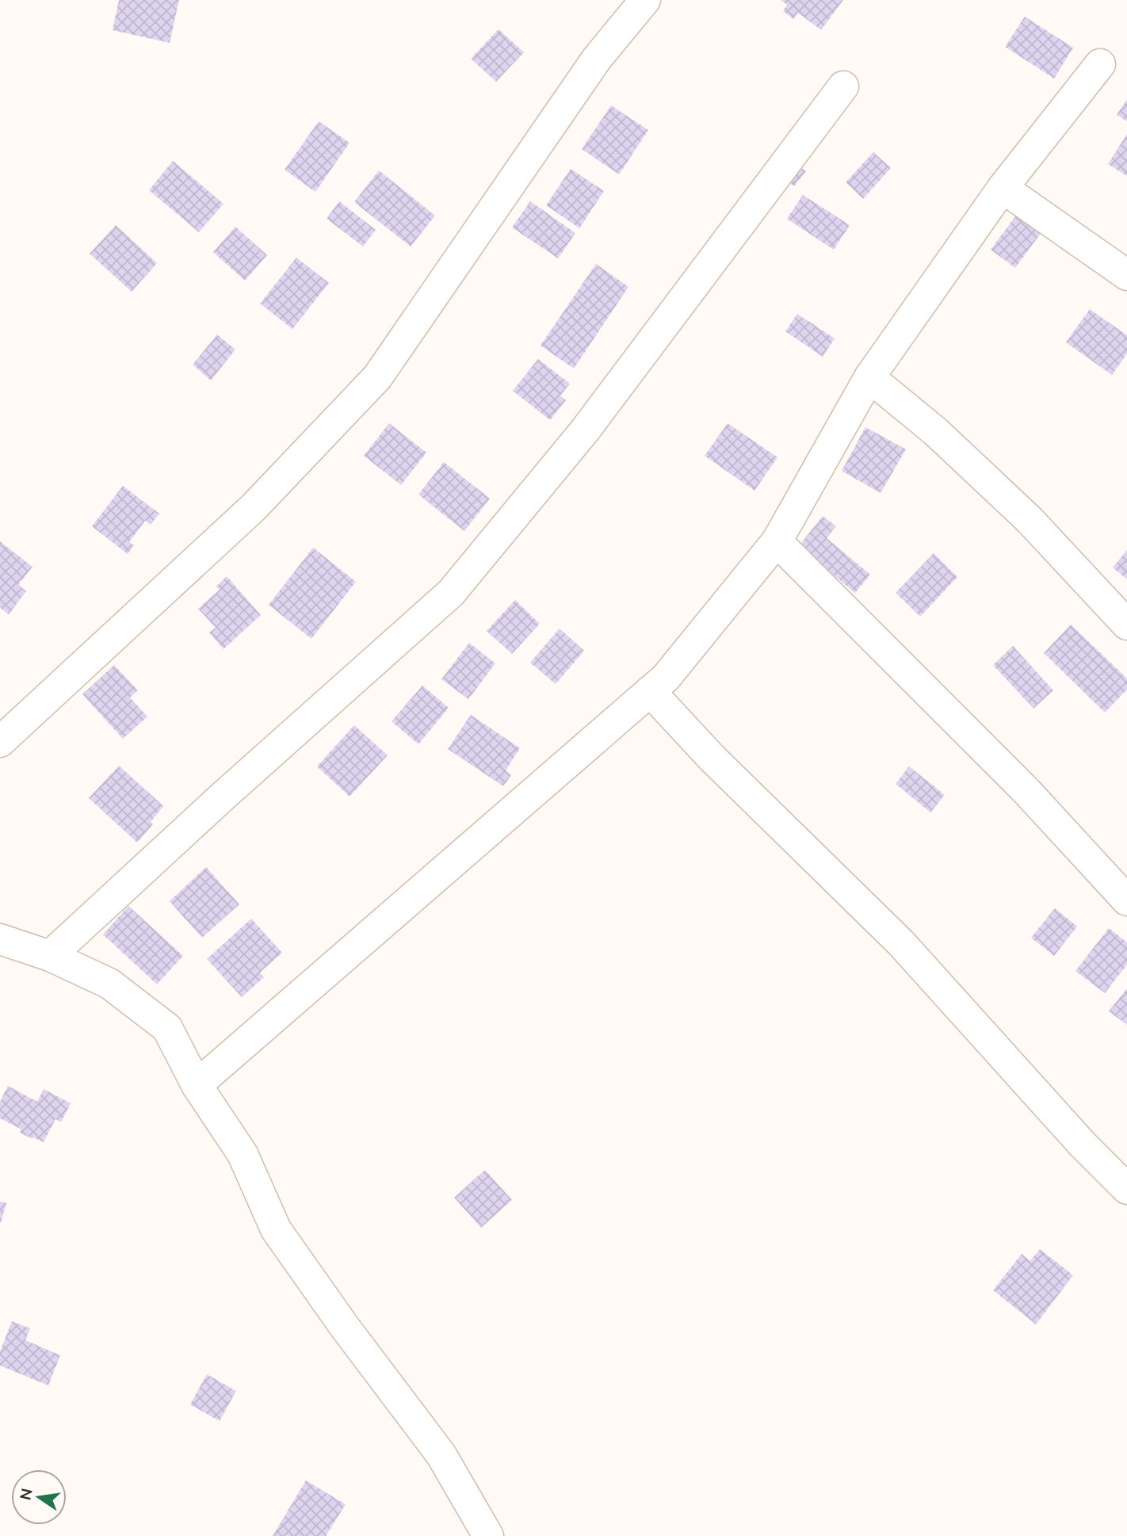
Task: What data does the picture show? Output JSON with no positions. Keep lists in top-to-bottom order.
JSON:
{
  "north": "left"
}
